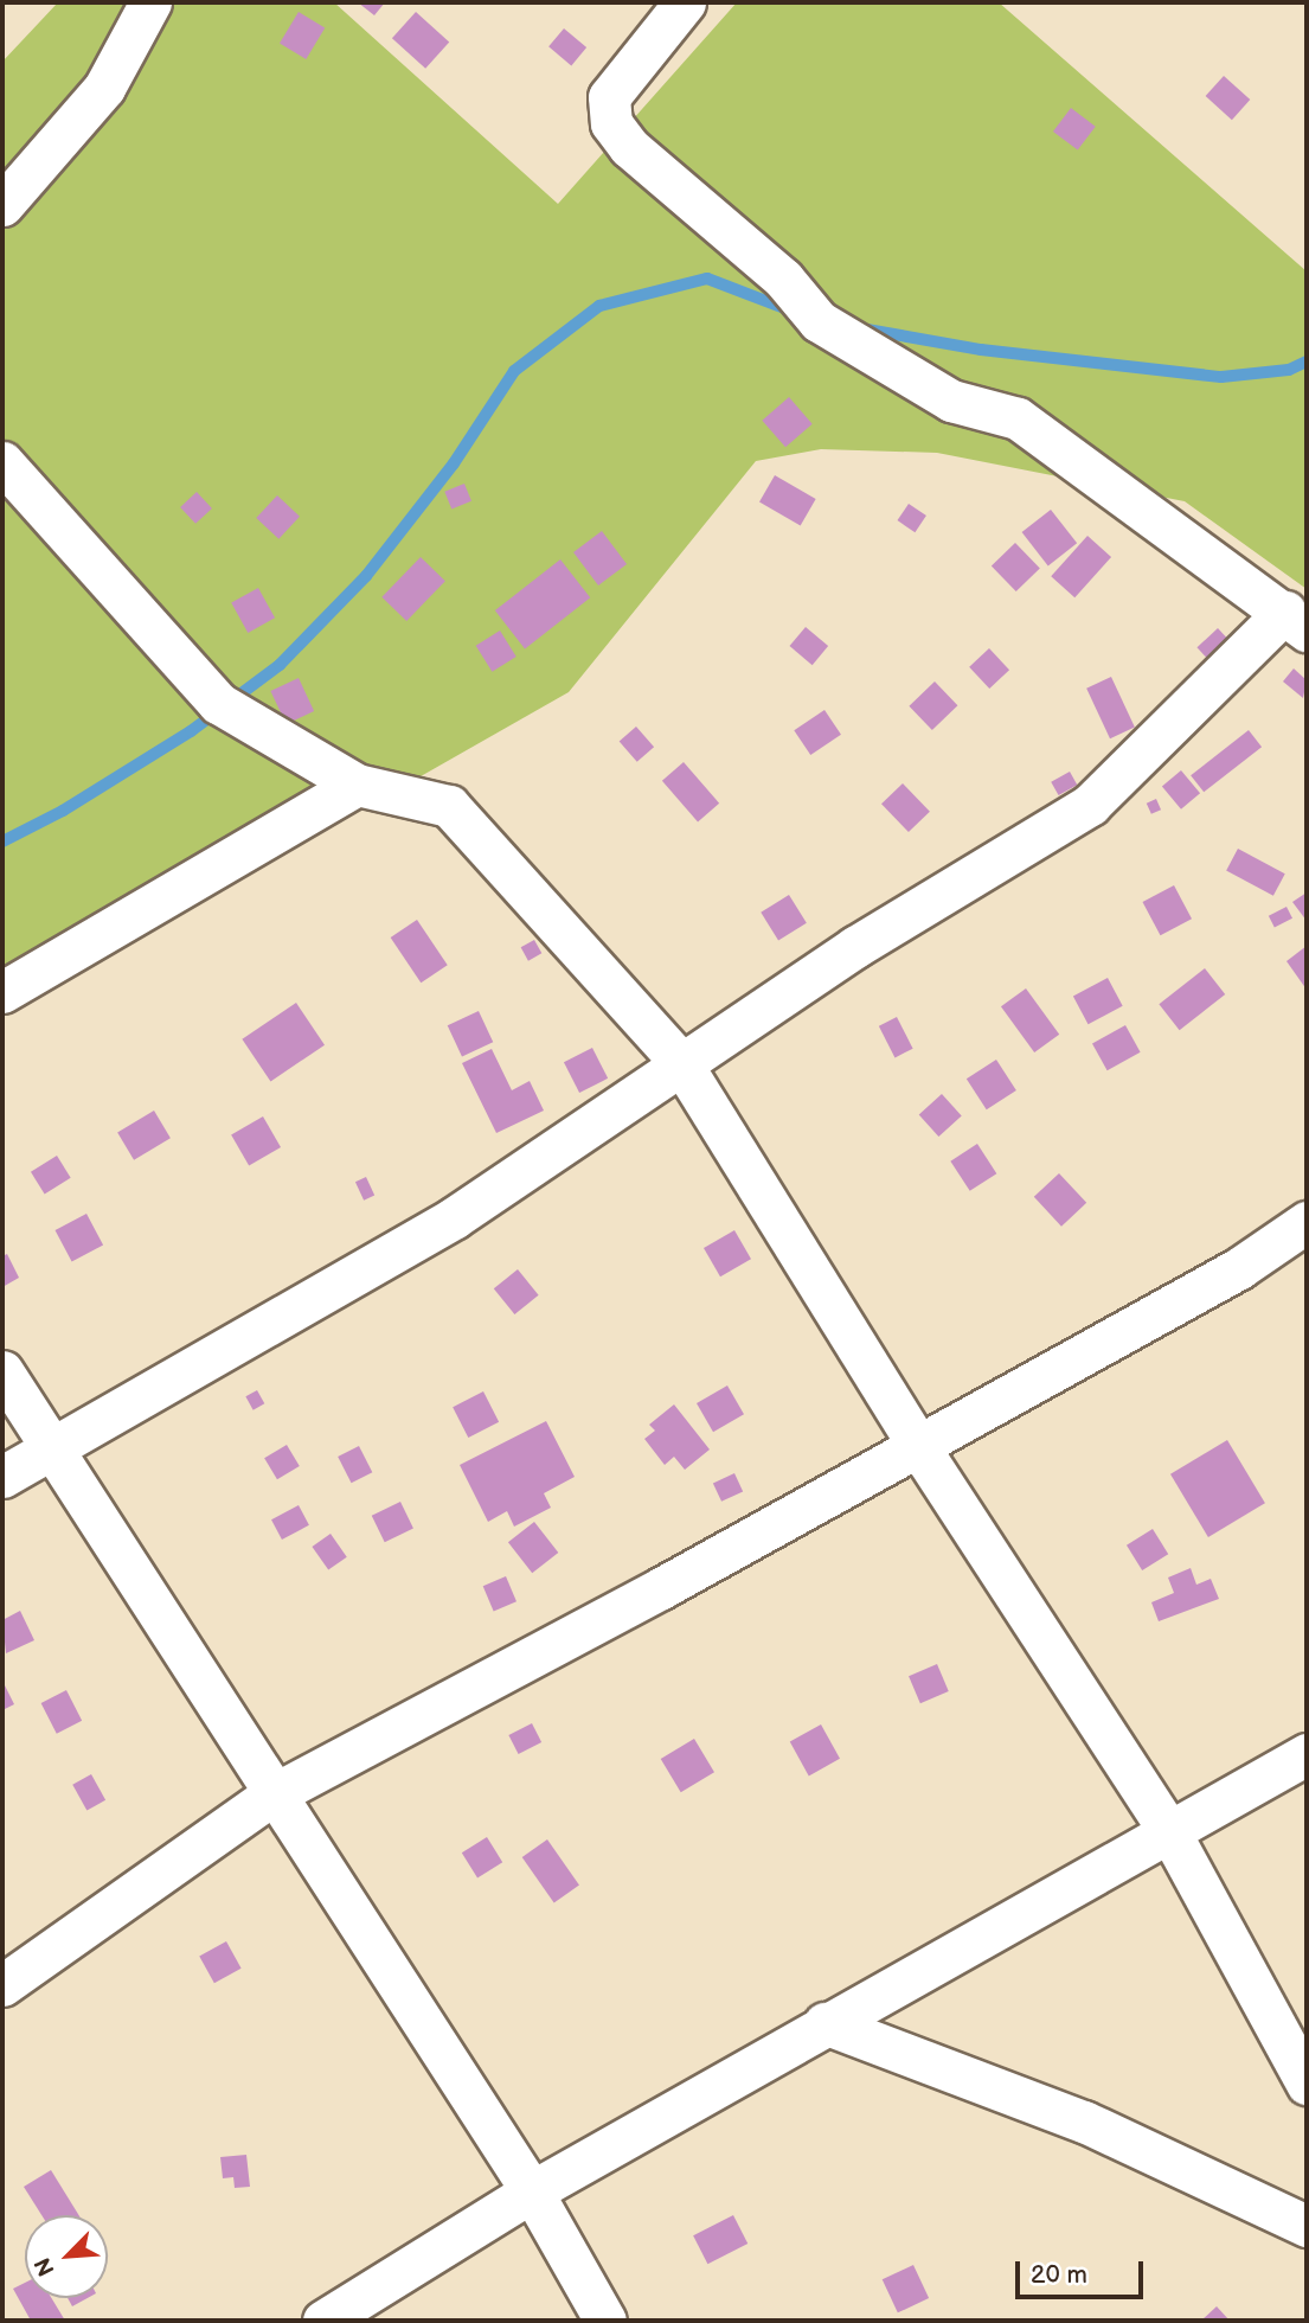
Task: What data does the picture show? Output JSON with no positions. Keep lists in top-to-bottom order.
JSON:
{
  "scale_bar": "20 m",
  "north": "bottom left"
}
